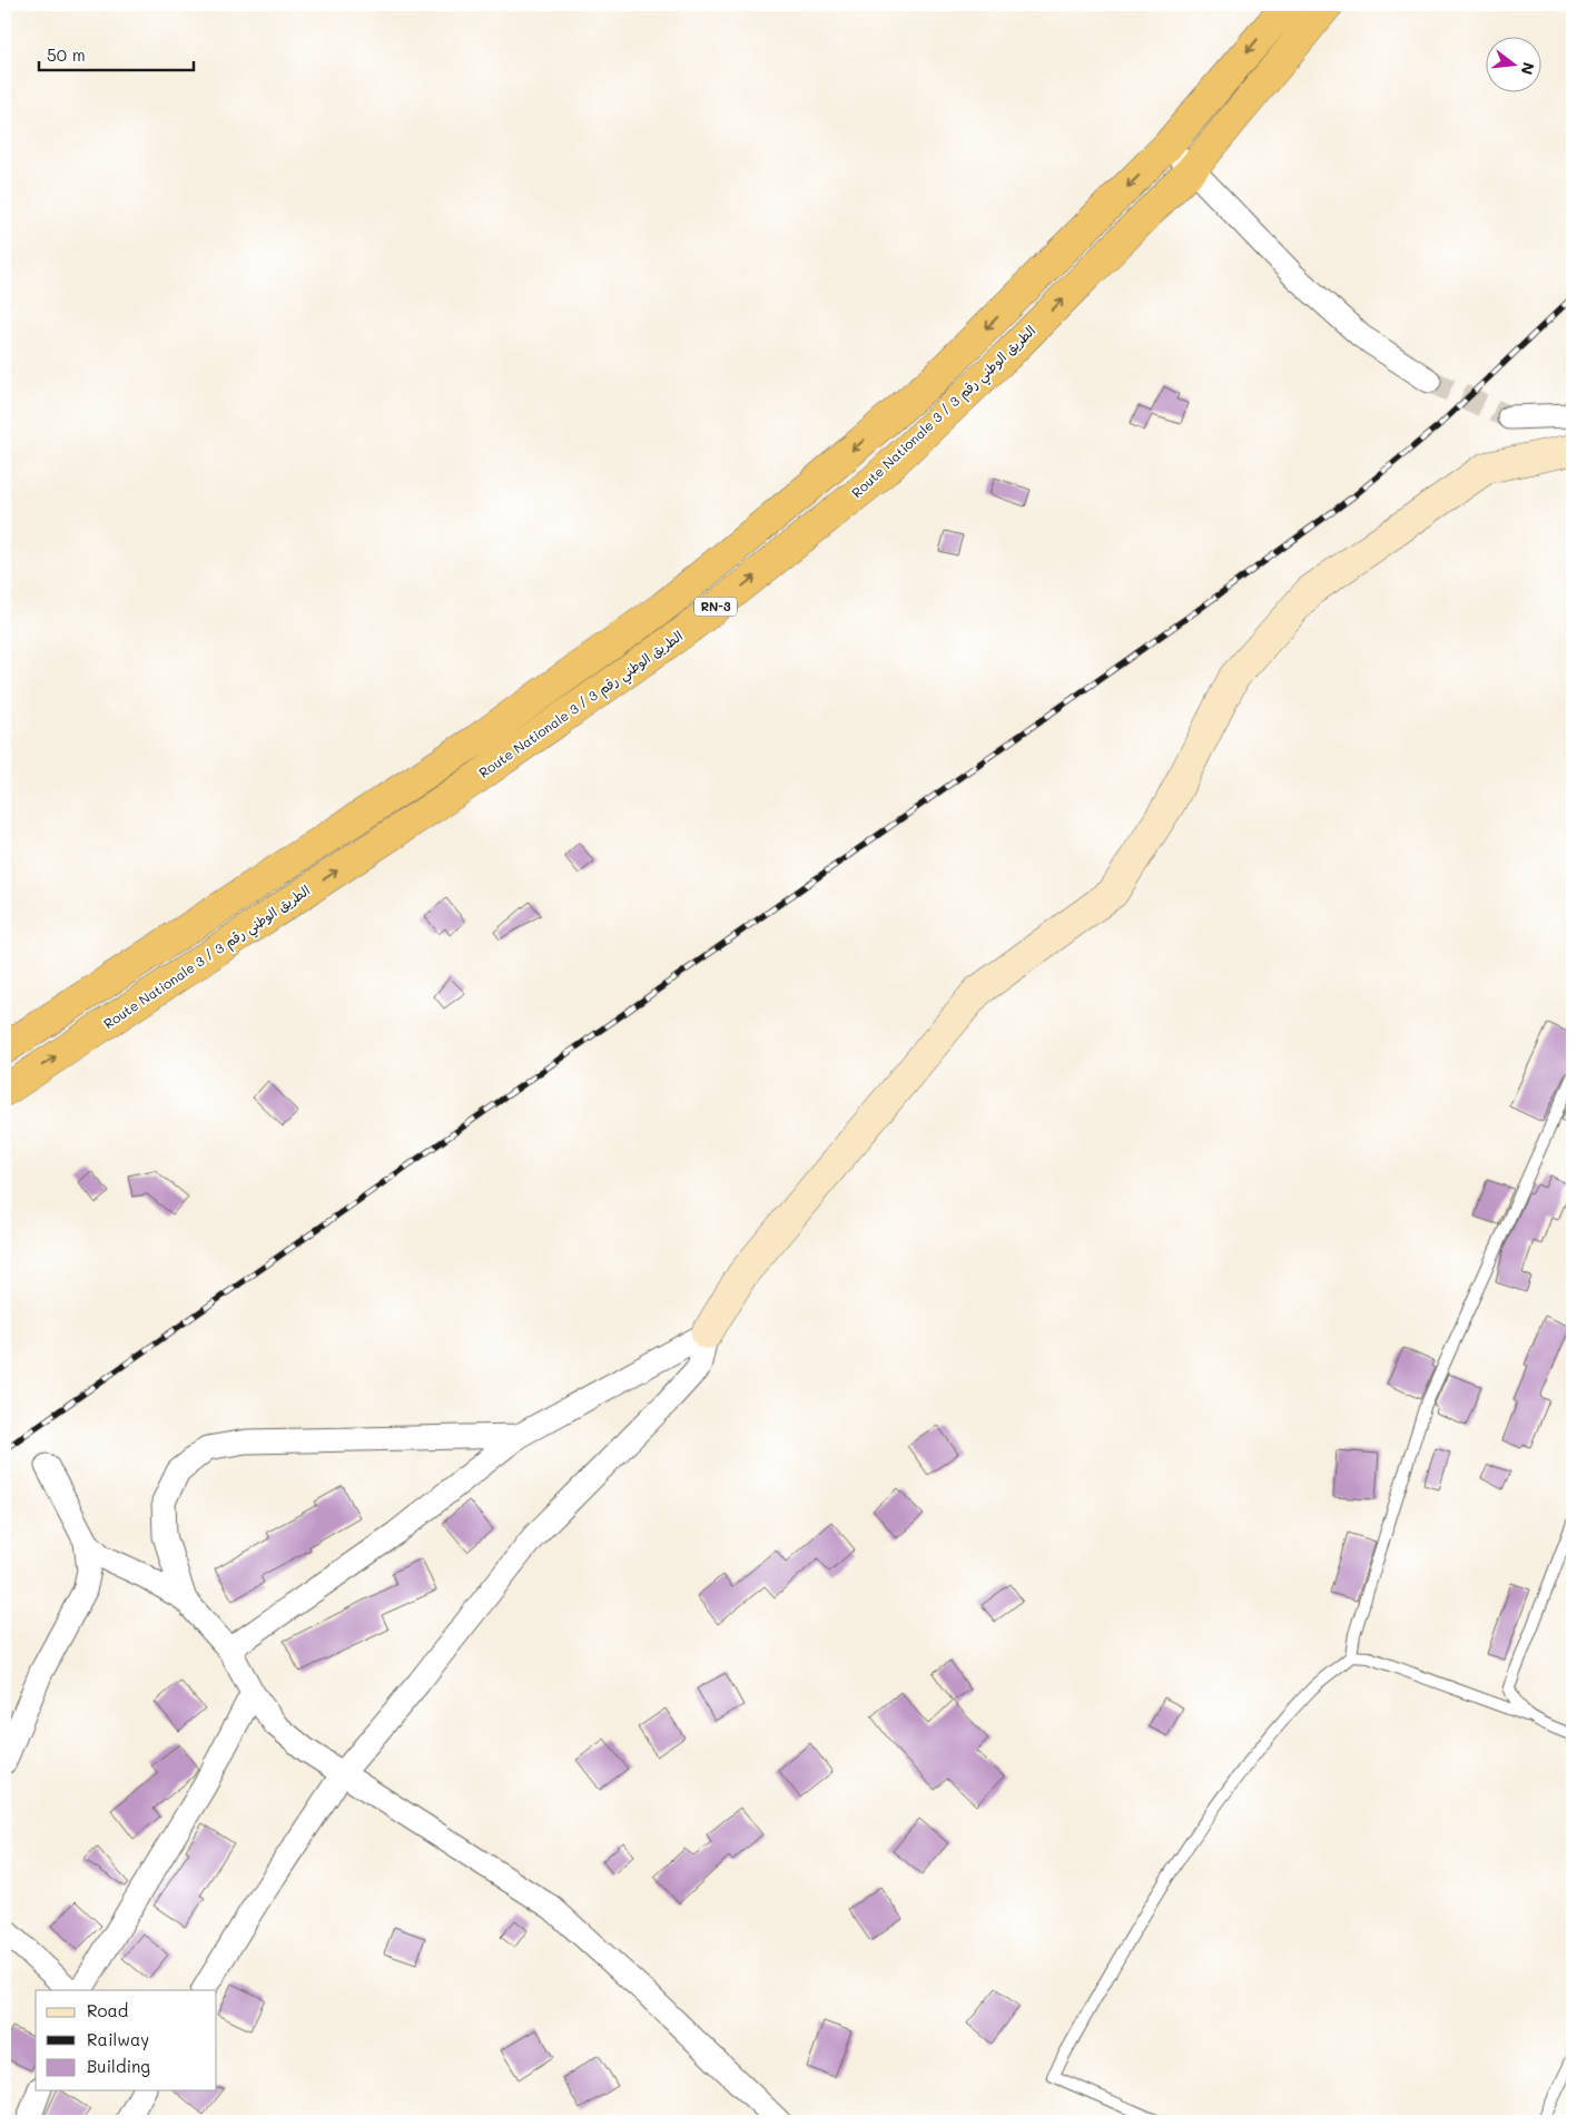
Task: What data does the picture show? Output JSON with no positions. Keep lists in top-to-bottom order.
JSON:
{
  "streets": {
    "highway": ["Route Nationale 3 / الطريق الوطني رقم 3", "RN-3"]
  },
  "legend": ["Road", "Railway", "Building"],
  "scale_bar": "50 m",
  "north": "right"
}
